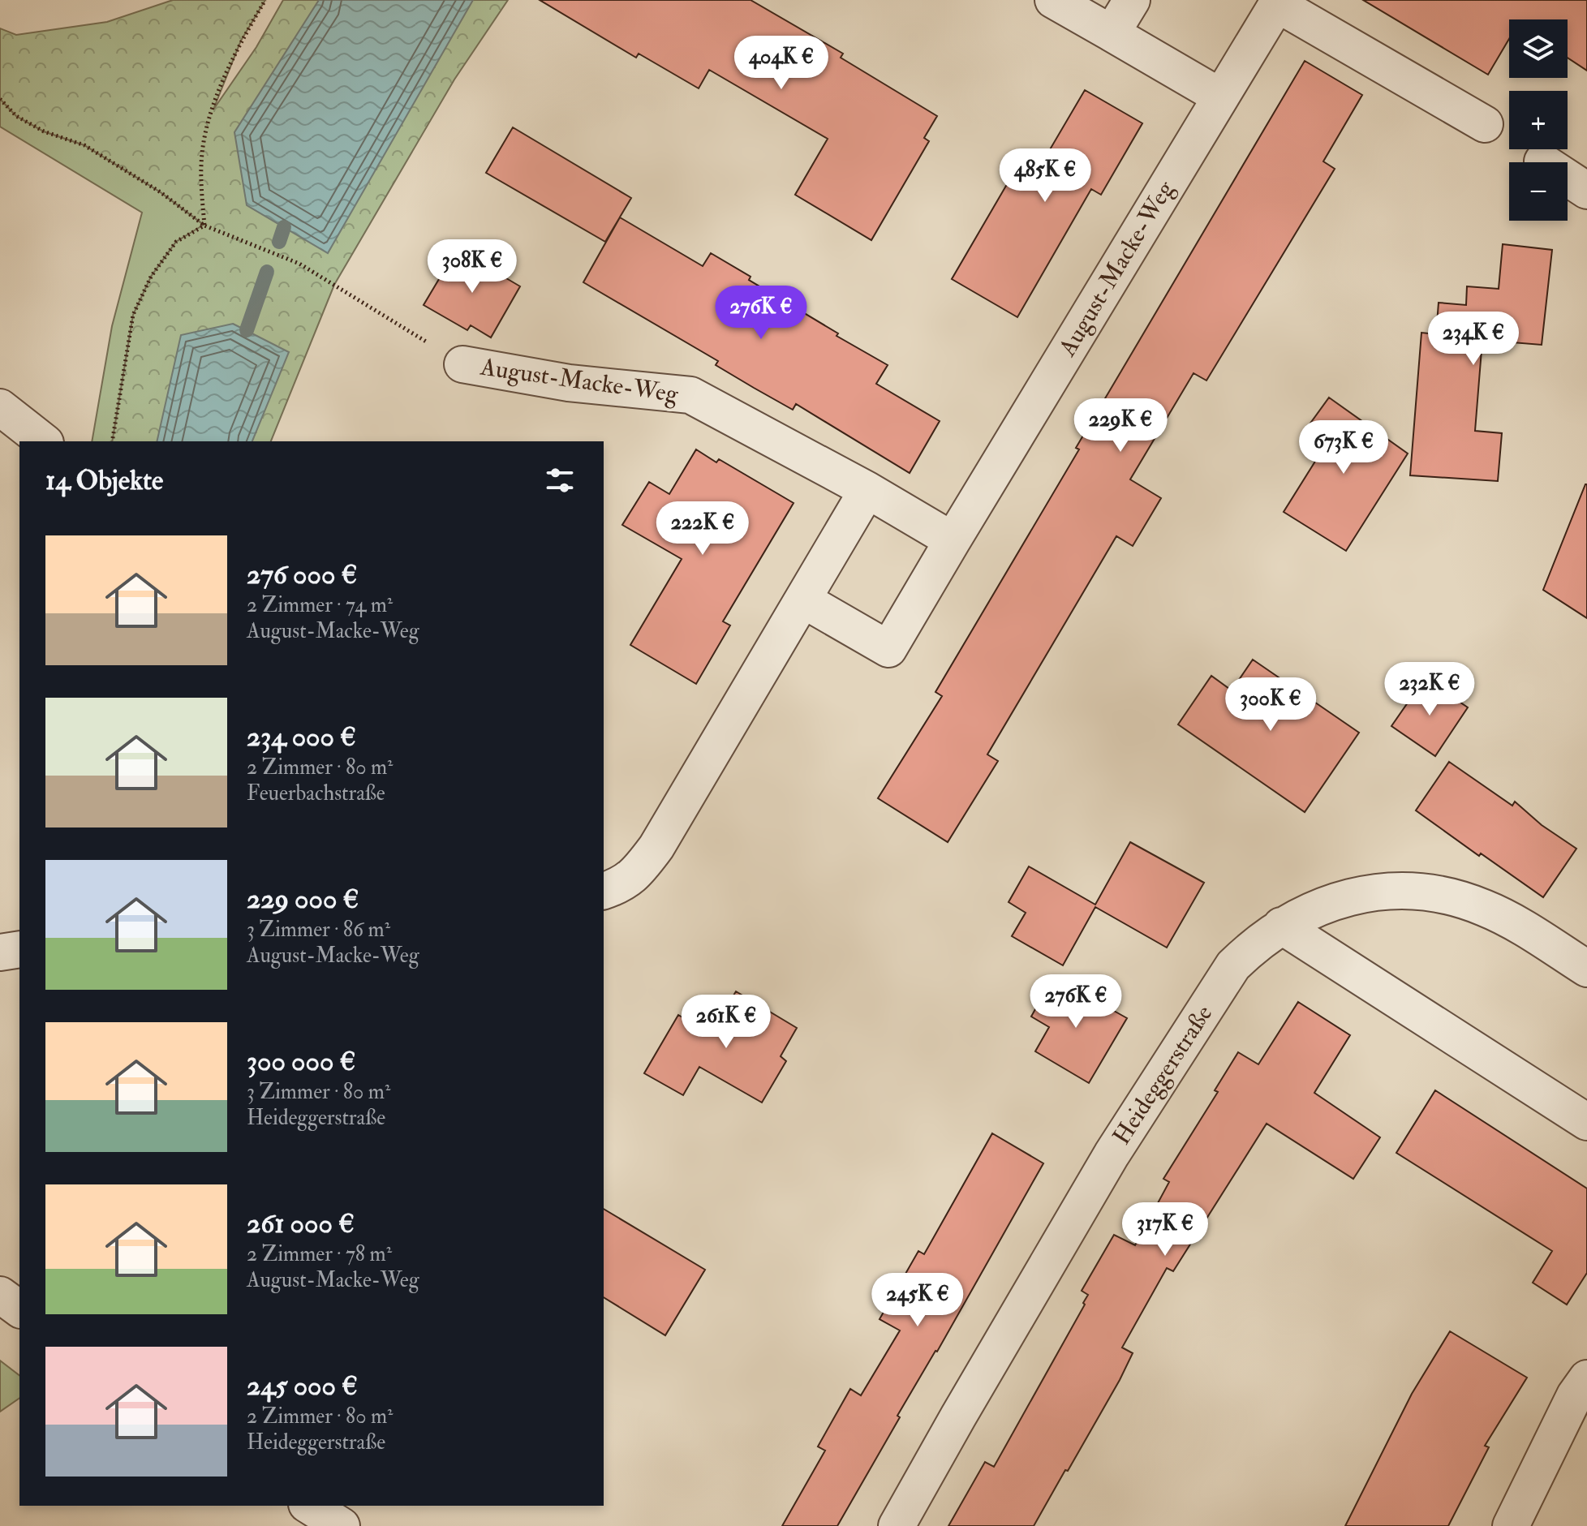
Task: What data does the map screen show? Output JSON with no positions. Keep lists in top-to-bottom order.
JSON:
{
  "streets": {
    "street": ["August-Macke-Weg", "Heideggerstraße"]
  },
  "page": {
    "map_buttons": ["+", "−"],
    "price": [
      "404K €",
      "485K €",
      "308K €",
      "276K €",
      "234K €",
      "229K €",
      "673K €",
      "222K €",
      "232K €",
      "300K €",
      "276K €",
      "261K €",
      "317K €",
      "245K €"
    ],
    "heading": "14 Objekte",
    "list": [
      {
        "name": "276 000 €",
        "note": "2 Zimmer · 74 m² · August-Macke-Weg"
      },
      {
        "name": "234 000 €",
        "note": "2 Zimmer · 80 m² · Feuerbachstraße"
      },
      {
        "name": "229 000 €",
        "note": "3 Zimmer · 86 m² · August-Macke-Weg"
      },
      {
        "name": "300 000 €",
        "note": "3 Zimmer · 80 m² · Heideggerstraße"
      },
      {
        "name": "261 000 €",
        "note": "2 Zimmer · 78 m² · August-Macke-Weg"
      },
      {
        "name": "245 000 €",
        "note": "2 Zimmer · 80 m² · Heideggerstraße"
      }
    ]
  }
}
